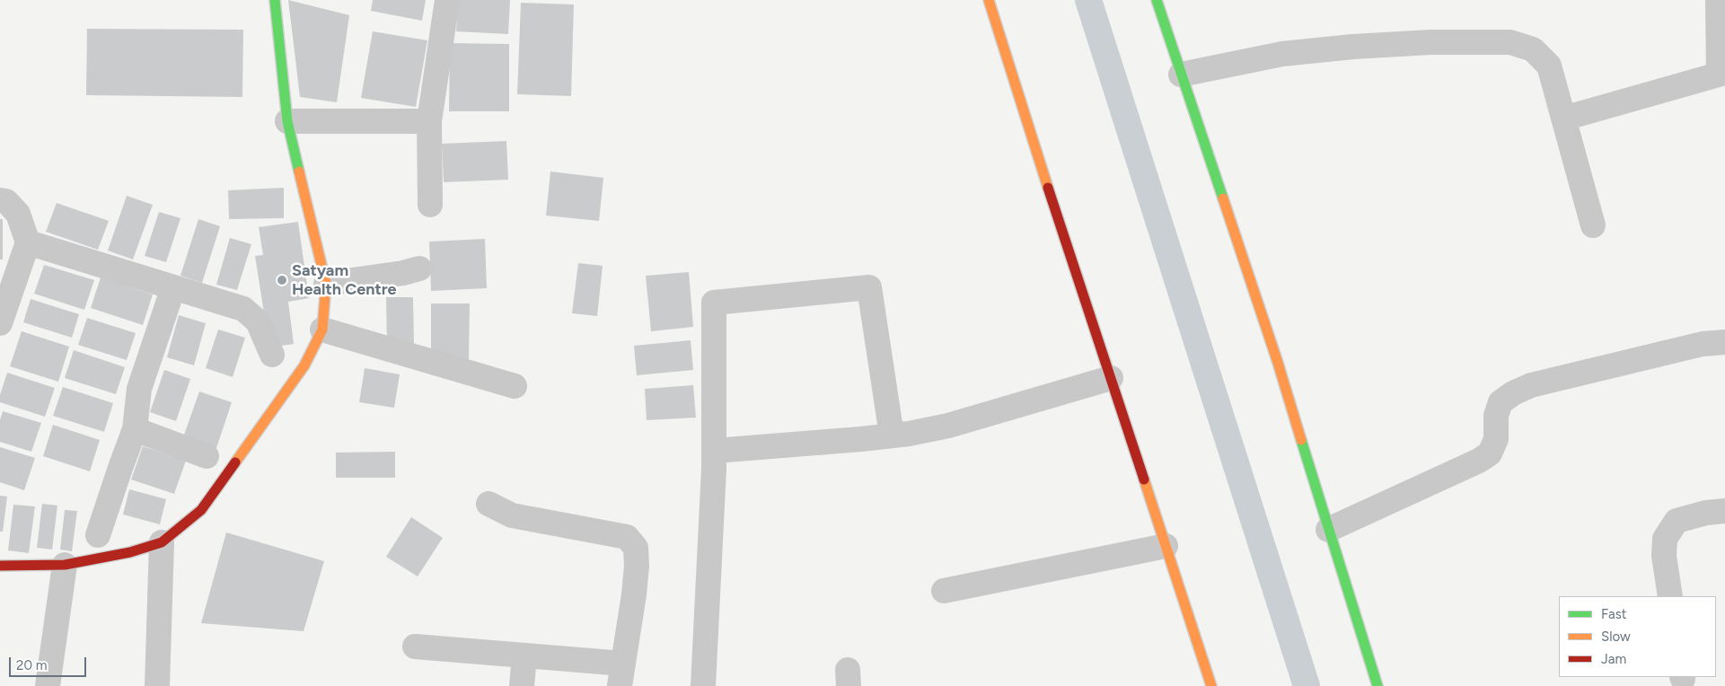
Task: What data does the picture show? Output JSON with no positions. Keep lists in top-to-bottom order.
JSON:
{
  "places": ["Satyam Health Centre"],
  "legend": ["Fast", "Slow", "Jam"],
  "scale_bar": "20 m"
}
